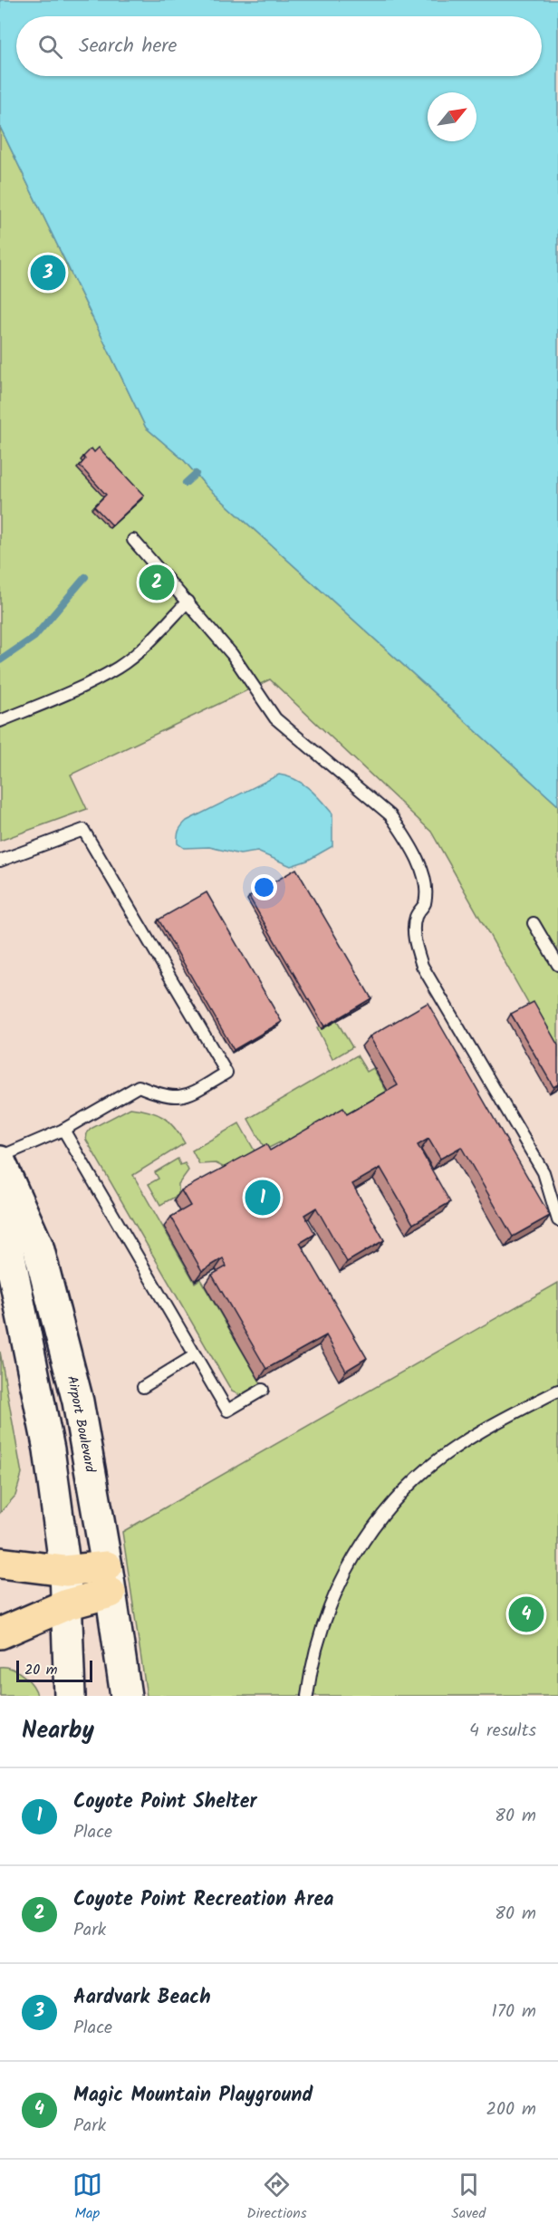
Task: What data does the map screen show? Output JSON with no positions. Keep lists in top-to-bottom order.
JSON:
{
  "streets": {
    "main road": ["Airport Boulevard"]
  },
  "scale_bar": "20 m",
  "north": "top right",
  "page": {
    "search": "Search here",
    "pins": [
      "3",
      "2",
      "1",
      "4"
    ],
    "scale": "20 m",
    "heading": ["Nearby", "4 results"],
    "list": [
      {
        "mark": "1",
        "name": "Coyote Point Shelter",
        "note": "Place",
        "value": "80 m"
      },
      {
        "mark": "2",
        "name": "Coyote Point Recreation Area",
        "note": "Park",
        "value": "80 m"
      },
      {
        "mark": "3",
        "name": "Aardvark Beach",
        "note": "Place",
        "value": "170 m"
      },
      {
        "mark": "4",
        "name": "Magic Mountain Playground",
        "note": "Park",
        "value": "200 m"
      }
    ],
    "nav": ["Map", "Directions", "Saved"]
  }
}
